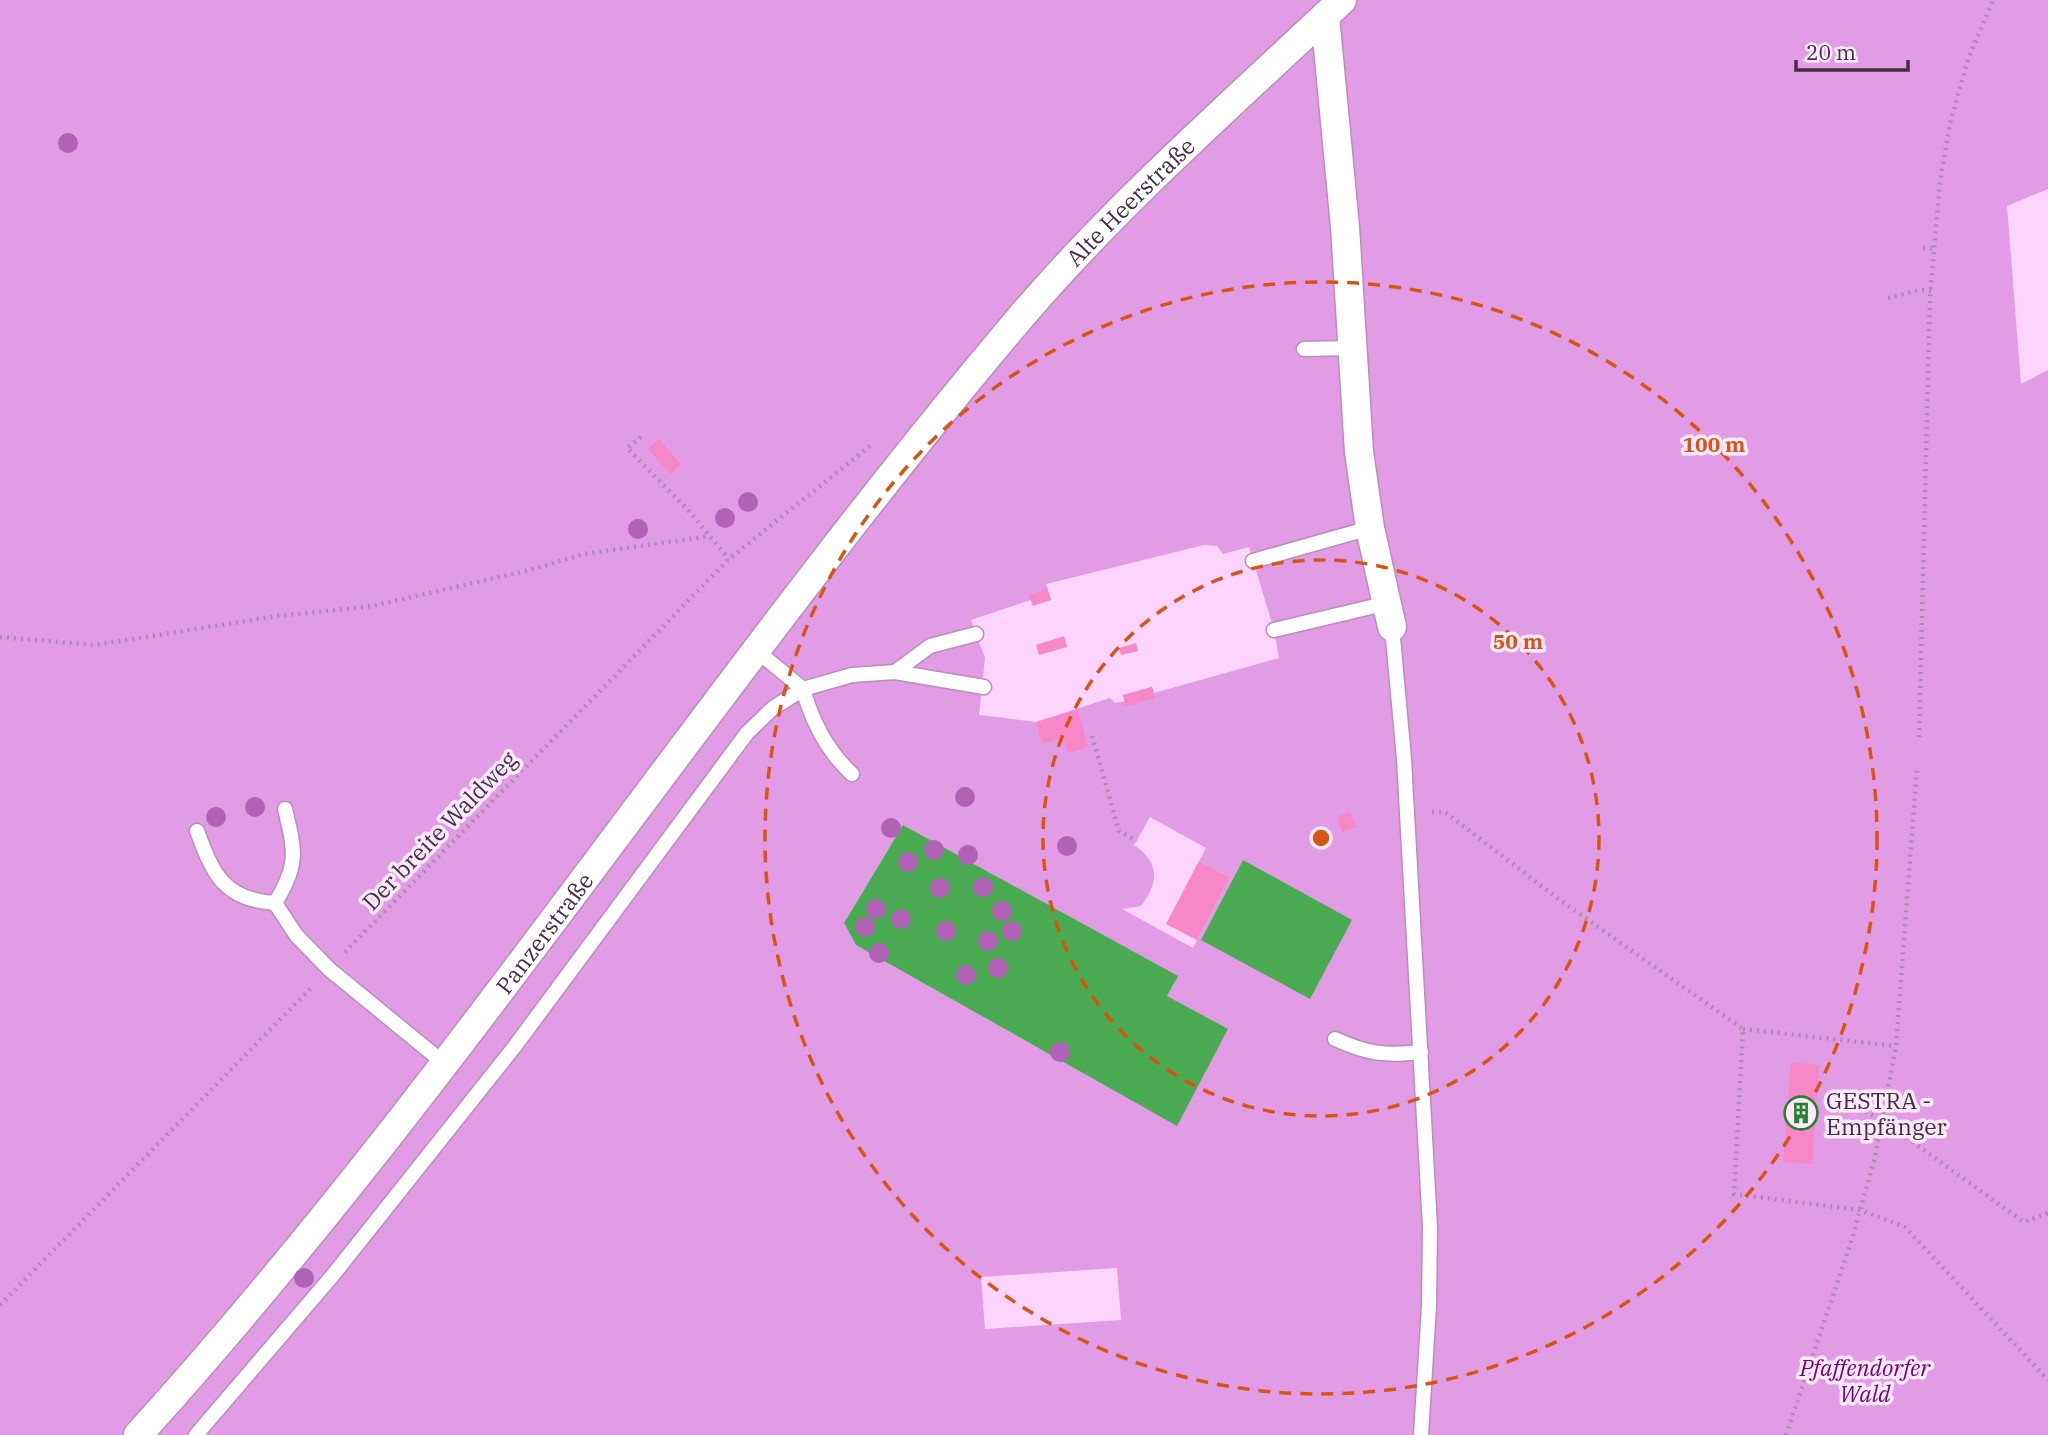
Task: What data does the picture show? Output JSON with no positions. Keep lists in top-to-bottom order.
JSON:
{
  "streets": {
    "street": ["Alte Heerstraße", "Panzerstraße"],
    "path": ["Der breite Waldweg"]
  },
  "crossings": [
    ["Alte Heerstraße", "Panzerstraße"]
  ],
  "parks": ["Pfaffendorfer Wald"],
  "places": {
    "building": ["GESTRA - Empfänger"]
  },
  "scale_bar": "20 m",
  "rings": ["100 m", "50 m"]
}
